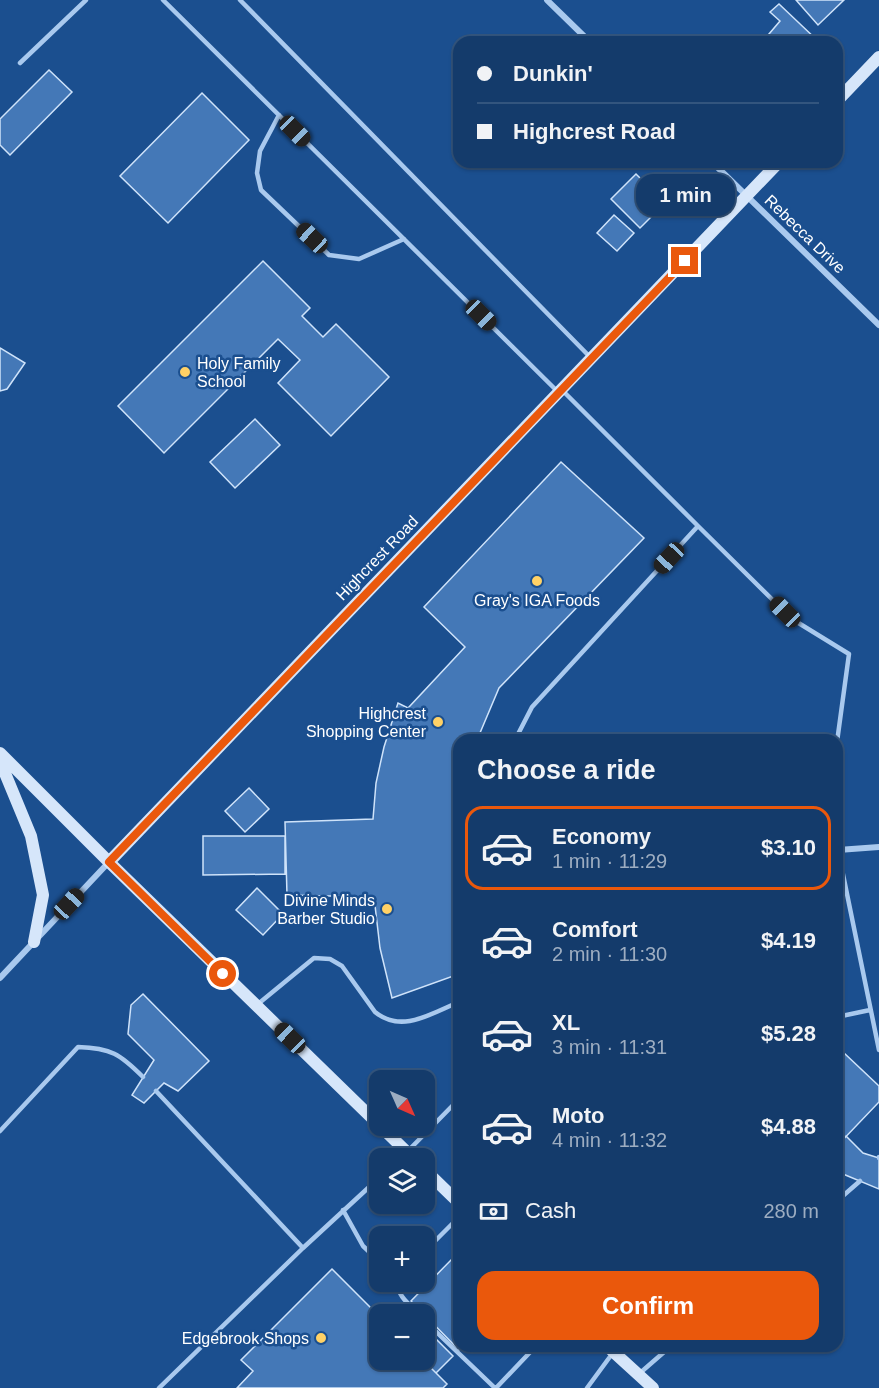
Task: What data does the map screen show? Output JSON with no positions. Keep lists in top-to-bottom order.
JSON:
{
  "streets": {
    "street": ["Rebecca Drive", "Highcrest Road"]
  },
  "crossings": [
    ["Rebecca Drive", "Highcrest Road"]
  ],
  "places": [
    "Holy Family School",
    "Gray's IGA Foods",
    "Highcrest Shopping Center",
    "Divine Minds Barber Studio",
    "Edgebrook Shops"
  ],
  "north": "bottom right",
  "page": {
    "banner": ["Dunkin'", "Highcrest Road"],
    "bubble": "1 min",
    "heading": "Choose a ride",
    "list": [
      {
        "name": "Economy",
        "note": "1 min · 11:29",
        "value": "$3.10"
      },
      {
        "name": "Comfort",
        "note": "2 min · 11:30",
        "value": "$4.19"
      },
      {
        "name": "XL",
        "note": "3 min · 11:31",
        "value": "$5.28"
      },
      {
        "name": "Moto",
        "note": "4 min · 11:32",
        "value": "$4.88"
      }
    ],
    "map_buttons": ["+", "−"],
    "pay": ["Cash", "280 m"],
    "buttons": "Confirm"
  }
}
